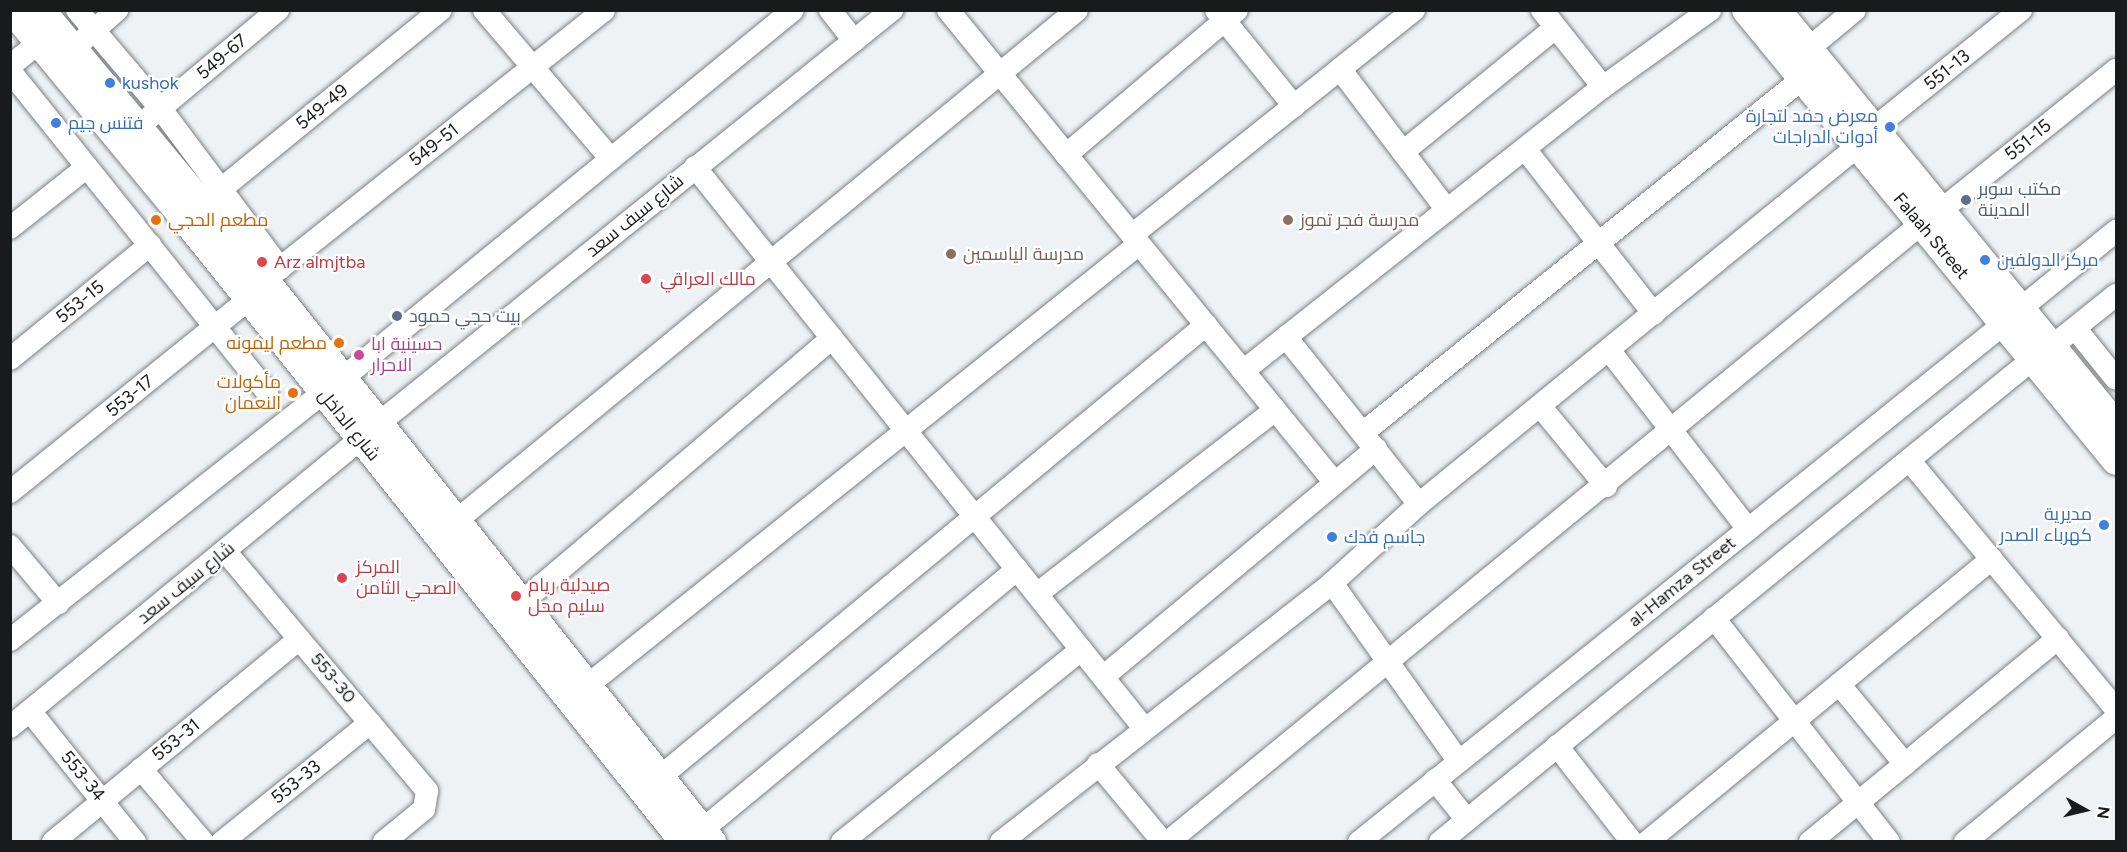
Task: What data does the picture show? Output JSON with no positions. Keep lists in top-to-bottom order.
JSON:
{
  "streets": {
    "main road": ["Falaah Street", "شارع الداخل"],
    "street": [
      "549-67",
      "551-13",
      "549-49",
      "551-15",
      "549-51",
      "شارع سيف سعد",
      "553-15",
      "553-17",
      "al-Hamza Street",
      "553-30",
      "553-31",
      "553-34",
      "553-33"
    ]
  },
  "crossings": [
    ["549-67", "شارع الداخل"],
    ["551-13", "Falaah Street"],
    ["549-49", "شارع الداخل"],
    ["551-15", "Falaah Street"],
    ["549-51", "553-17"],
    ["549-51", "شارع الداخل"],
    ["شارع سيف سعد", "شارع الداخل"],
    ["شارع سيف سعد", "553-30"],
    ["شارع سيف سعد", "553-34"],
    ["Falaah Street", "al-Hamza Street"],
    ["553-17", "شارع الداخل"],
    ["553-30", "553-31"],
    ["553-30", "553-33"],
    ["553-31", "553-34"]
  ],
  "places": [
    "kushok",
    "فتنس جيم",
    "معرض حمد لتجارة أدوات الدراجات",
    "مكتب سوبر المدينة",
    "مطعم الحجي",
    "مدرسة فجر تموز",
    "مدرسة الياسمين",
    "مركز الدولفين",
    "Arz almjtba",
    "مالك العراقي",
    "بيت حجي حمود",
    "مطعم ليمونه",
    "حسينية ابا الاحرار",
    "مأكولات النعمان",
    "مديرية كهرباء الصدر",
    "جاسم فدك",
    "المركز الصحي الثامن",
    "صيدلية ريام سليم محل"
  ],
  "north": "right"
}
